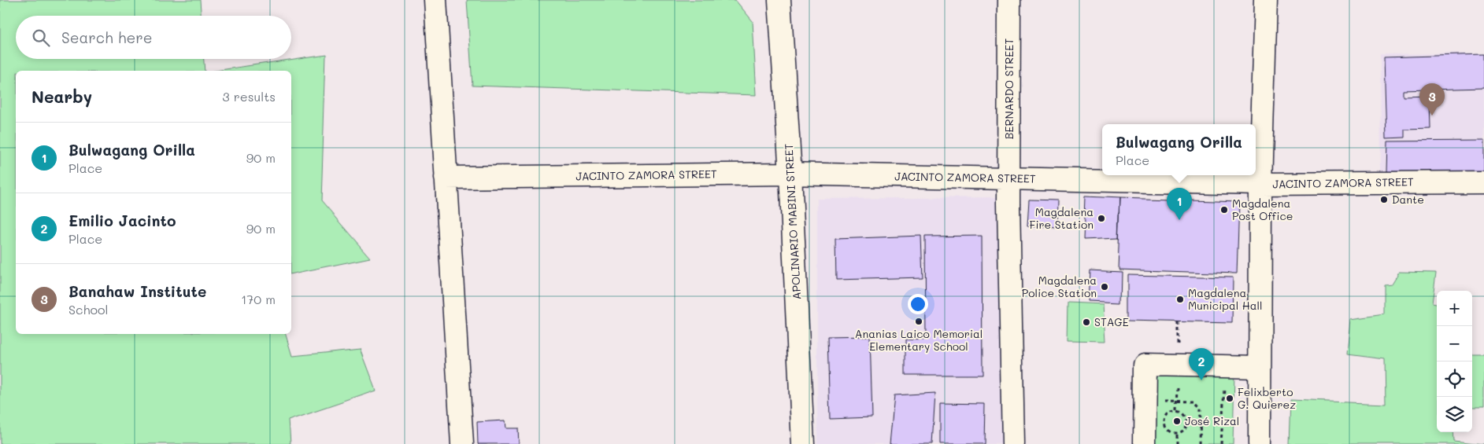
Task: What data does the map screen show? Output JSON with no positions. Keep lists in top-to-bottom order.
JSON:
{
  "streets": {
    "street": ["BERNARDO STREET", "JACINTO ZAMORA STREET", "APOLINARIO MABINI STREET"]
  },
  "crossings": [
    ["BERNARDO STREET", "JACINTO ZAMORA STREET"],
    ["JACINTO ZAMORA STREET", "APOLINARIO MABINI STREET"]
  ],
  "places": [
    "Dante",
    "Magdalena Post Office",
    "Magdalena Fire Station",
    "Magdalena Police Station",
    "Magdalena Municipal Hall",
    "Ananias Laico Memorial Elementary School",
    "STAGE",
    "Felixberto G. Quierez",
    "José Rizal"
  ],
  "page": {
    "search": "Search here",
    "heading": ["Nearby", "3 results"],
    "pins": ["3", "1", "2"],
    "list": [
      {
        "mark": "1",
        "name": "Bulwagang Orilla",
        "note": "Place",
        "value": "90 m"
      },
      {
        "mark": "2",
        "name": "Emilio Jacinto",
        "note": "Place",
        "value": "90 m"
      },
      {
        "mark": "3",
        "name": "Banahaw Institute",
        "note": "School",
        "value": "170 m"
      }
    ],
    "popup": ["Bulwagang Orilla", "Place"],
    "map_buttons": ["+", "−"]
  }
}
